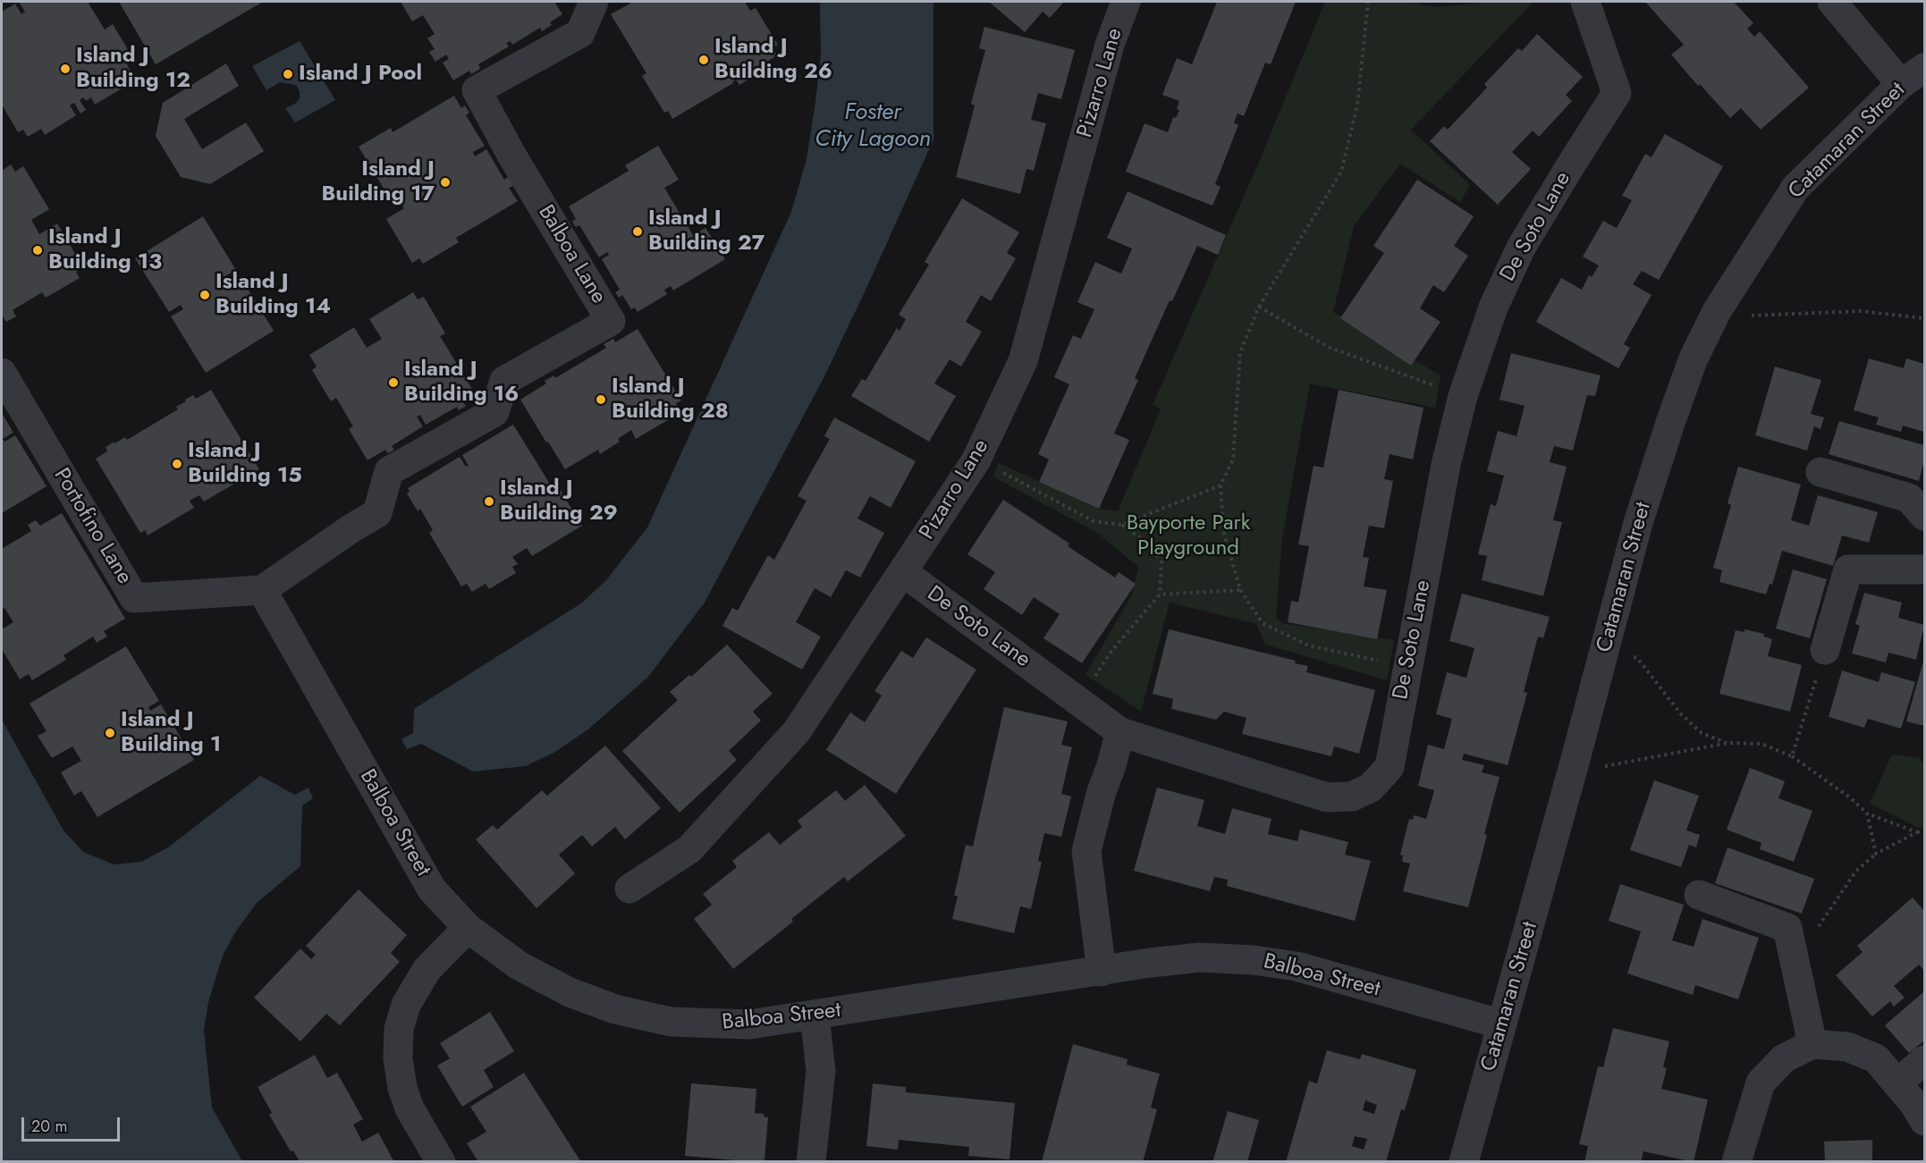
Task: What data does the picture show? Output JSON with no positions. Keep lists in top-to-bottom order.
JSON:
{
  "streets": {
    "street": [
      "Pizarro Lane",
      "Catamaran Street",
      "De Soto Lane",
      "Balboa Lane",
      "Portofino Lane",
      "Balboa Street"
    ]
  },
  "crossings": [
    ["Pizarro Lane", "De Soto Lane"],
    ["Catamaran Street", "Balboa Street"],
    ["Balboa Lane", "Portofino Lane"],
    ["Balboa Lane", "Balboa Street"],
    ["Portofino Lane", "Balboa Street"]
  ],
  "water": ["Foster City Lagoon"],
  "parks": ["Bayporte Park Playground"],
  "places": [
    "Island J Building 26",
    "Island J Building 12",
    "Island J Pool",
    "Island J Building 17",
    "Island J Building 27",
    "Island J Building 13",
    "Island J Building 14",
    "Island J Building 16",
    "Island J Building 28",
    "Island J Building 15",
    "Island J Building 29",
    "Island J Building 1"
  ],
  "scale_bar": "20 m"
}
